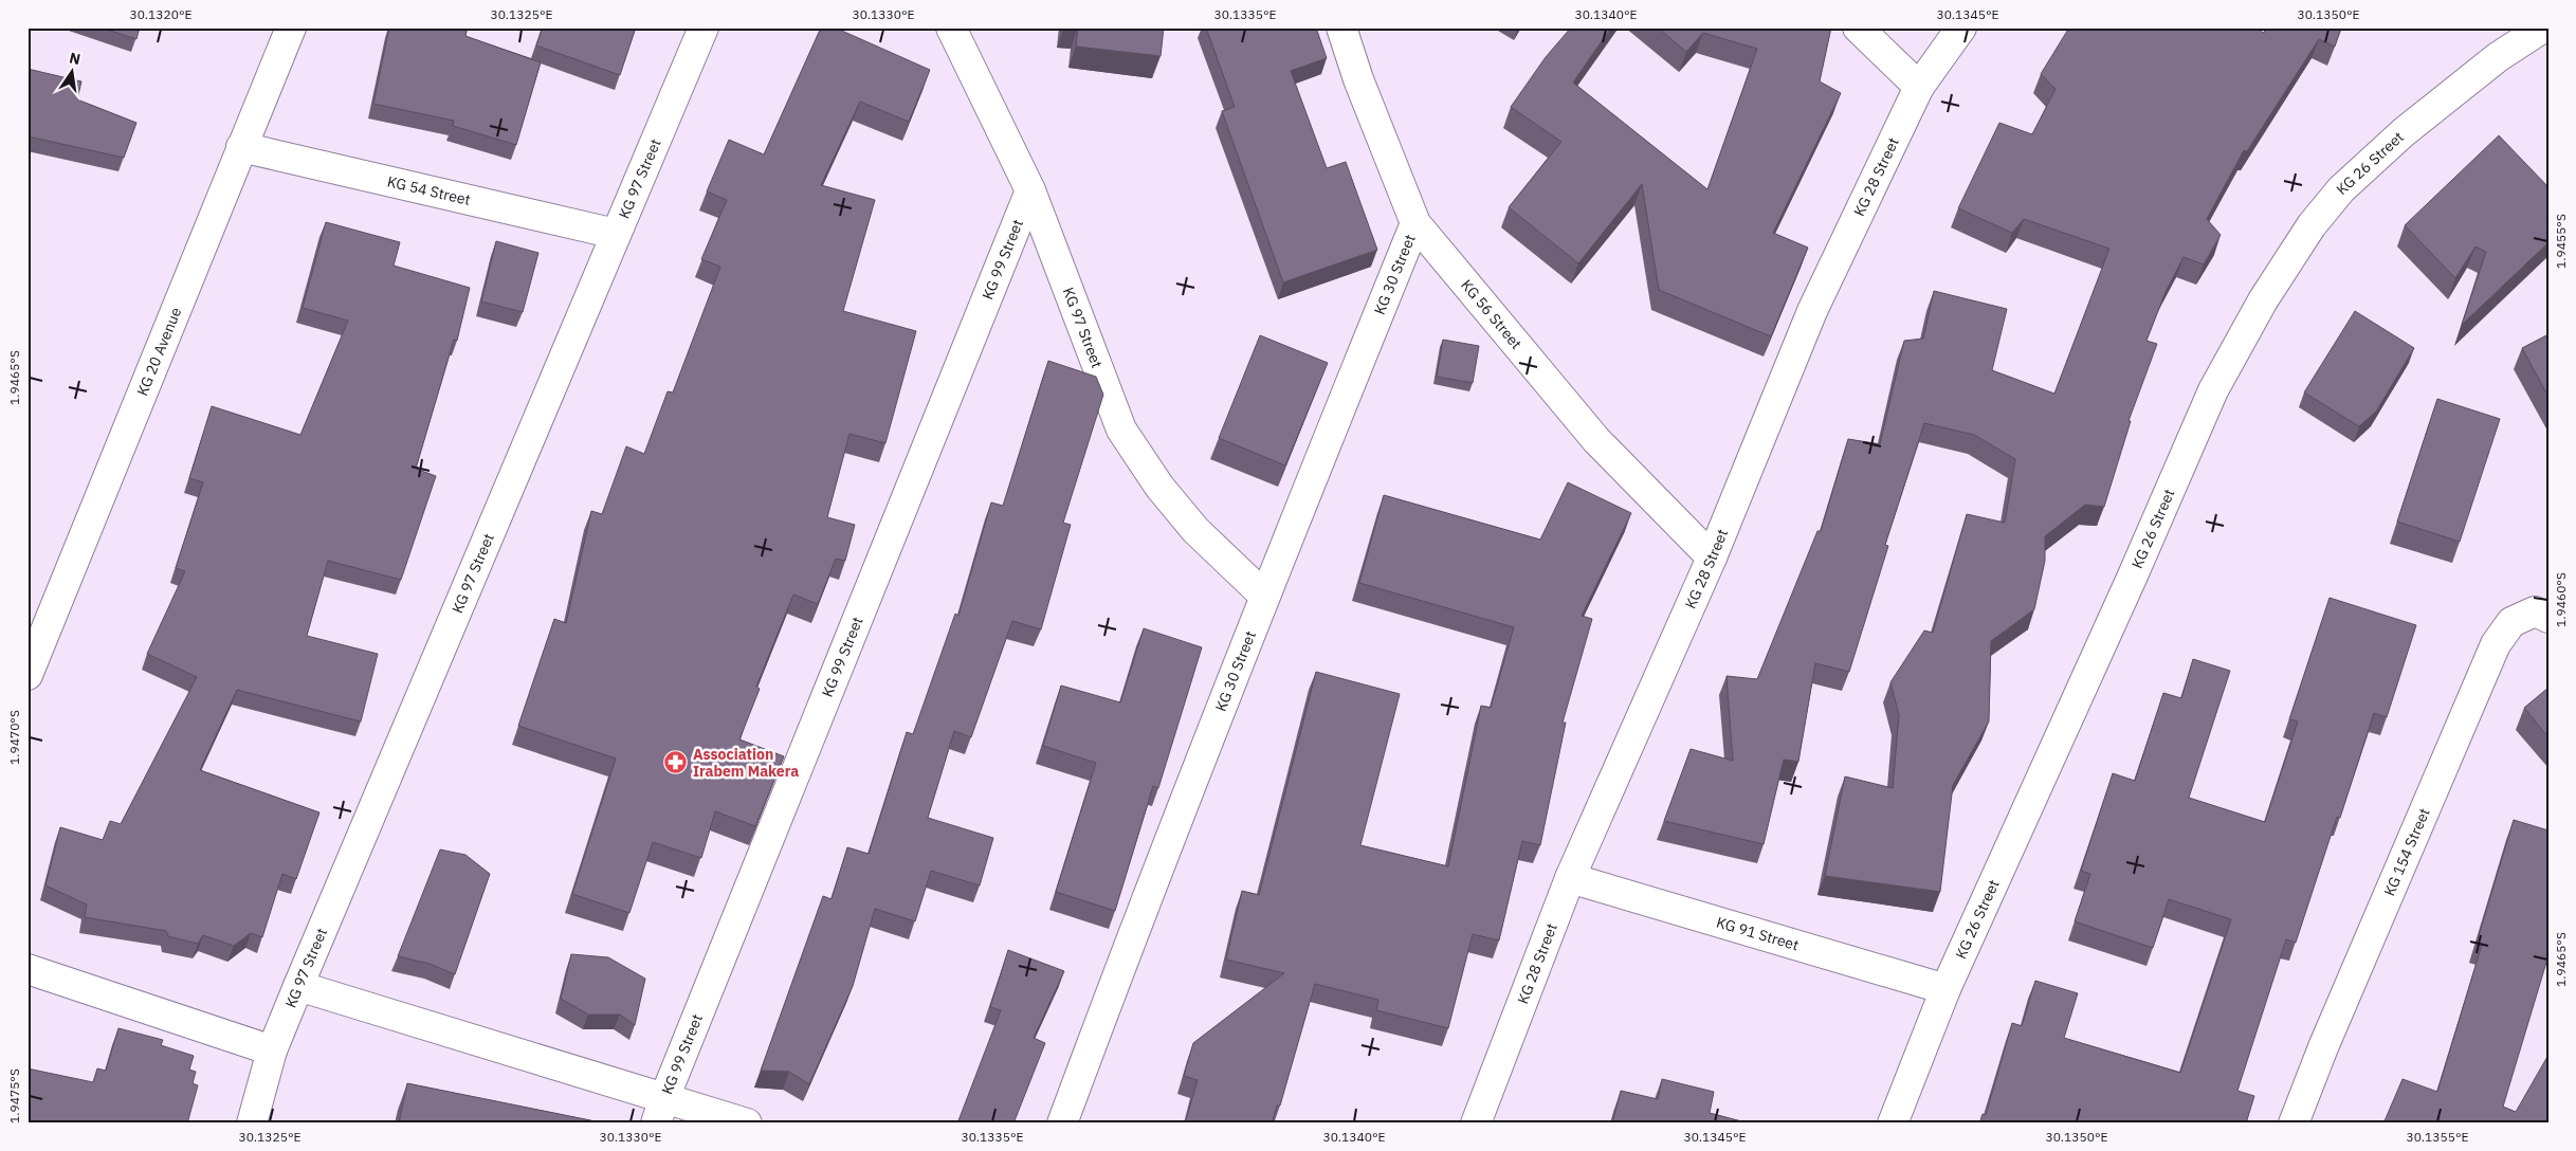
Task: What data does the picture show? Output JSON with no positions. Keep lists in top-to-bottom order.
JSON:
{
  "streets": {
    "street": [
      "KG 26 Street",
      "KG 28 Street",
      "KG 97 Street",
      "KG 54 Street",
      "KG 99 Street",
      "KG 30 Street",
      "KG 56 Street",
      "KG 20 Avenue",
      "KG 154 Street",
      "KG 91 Street"
    ]
  },
  "crossings": [
    ["KG 26 Street", "KG 91 Street"],
    ["KG 28 Street", "KG 56 Street"],
    ["KG 28 Street", "KG 91 Street"],
    ["KG 97 Street", "KG 54 Street"],
    ["KG 97 Street", "KG 99 Street"],
    ["KG 97 Street", "KG 30 Street"],
    ["KG 54 Street", "KG 20 Avenue"],
    ["KG 30 Street", "KG 56 Street"]
  ],
  "places": {
    "pharmacy": ["Association Irabem Makera"]
  },
  "north": "top",
  "coordinates": [
    "30.1320°E",
    "30.1325°E",
    "30.1330°E",
    "30.1335°E",
    "30.1340°E",
    "30.1345°E",
    "30.1350°E",
    "1.9455°S",
    "1.9465°S",
    "1.9460°S",
    "1.9470°S",
    "1.9475°S",
    "30.1355°E"
  ]
}
